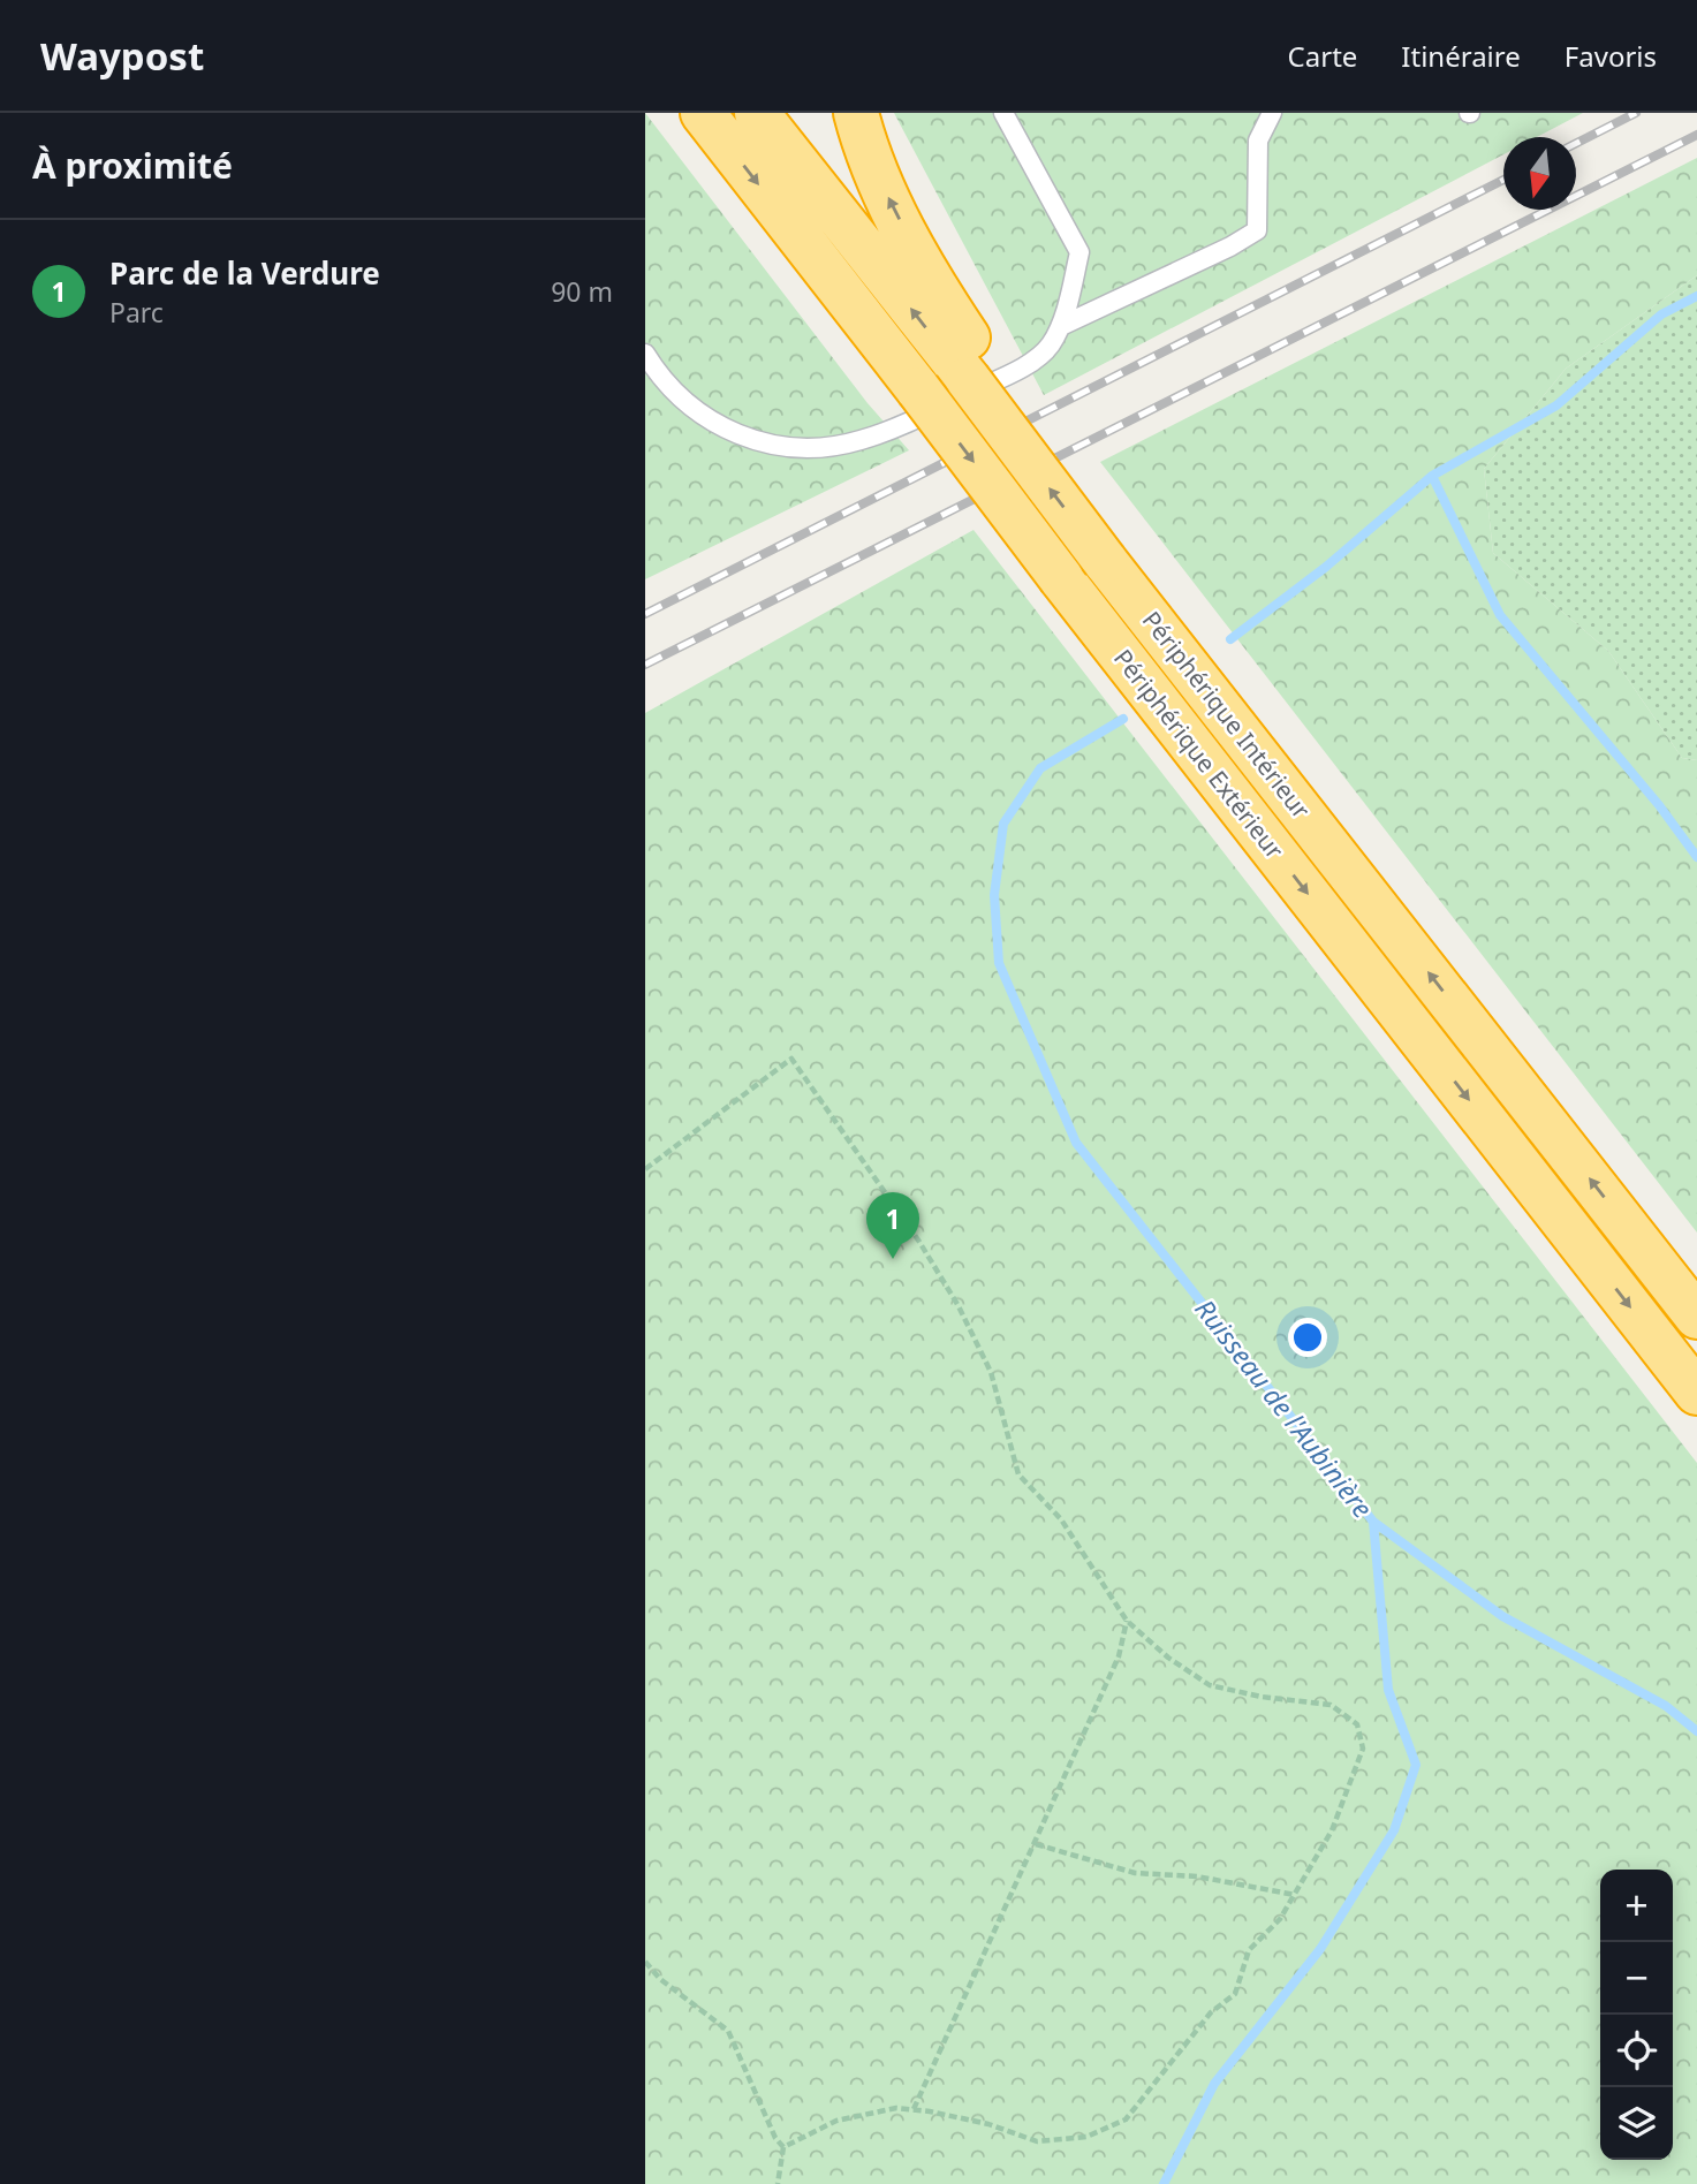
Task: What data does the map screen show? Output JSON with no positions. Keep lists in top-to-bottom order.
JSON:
{
  "streets": {
    "highway": ["Périphérique Intérieur", "Périphérique Extérieur"]
  },
  "one_way": ["Périphérique Intérieur", "Périphérique Extérieur"],
  "water": ["Ruisseau de l'Aubinière"],
  "north": "bottom",
  "page": {
    "header": "Waypost",
    "nav": ["Carte", "Itinéraire", "Favoris"],
    "heading": "À proximité",
    "list": [
      {
        "mark": "1",
        "name": "Parc de la Verdure",
        "note": "Parc",
        "value": "90 m"
      }
    ],
    "pins": "1",
    "map_buttons": ["+", "−"]
  }
}
